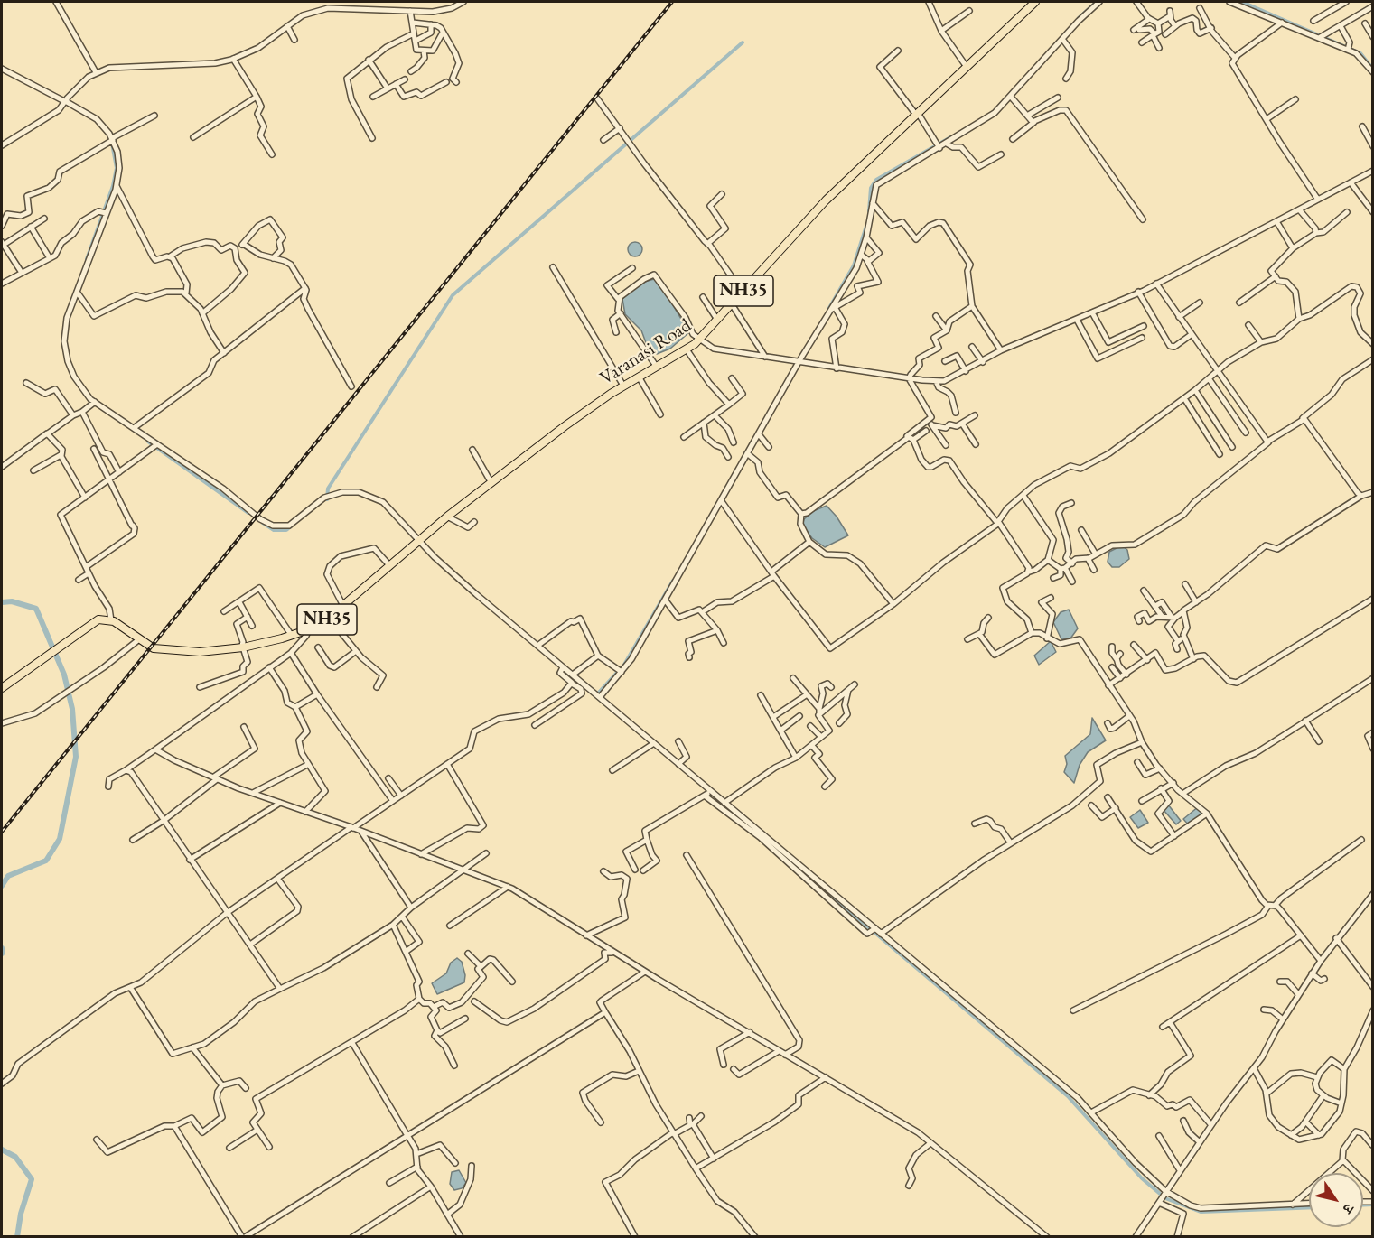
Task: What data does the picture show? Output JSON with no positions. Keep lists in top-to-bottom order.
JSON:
{
  "streets": {
    "highway": ["NH35", "Varanasi Road"]
  },
  "crossings": [
    ["NH35", "Varanasi Road"]
  ],
  "north": "bottom right"
}
